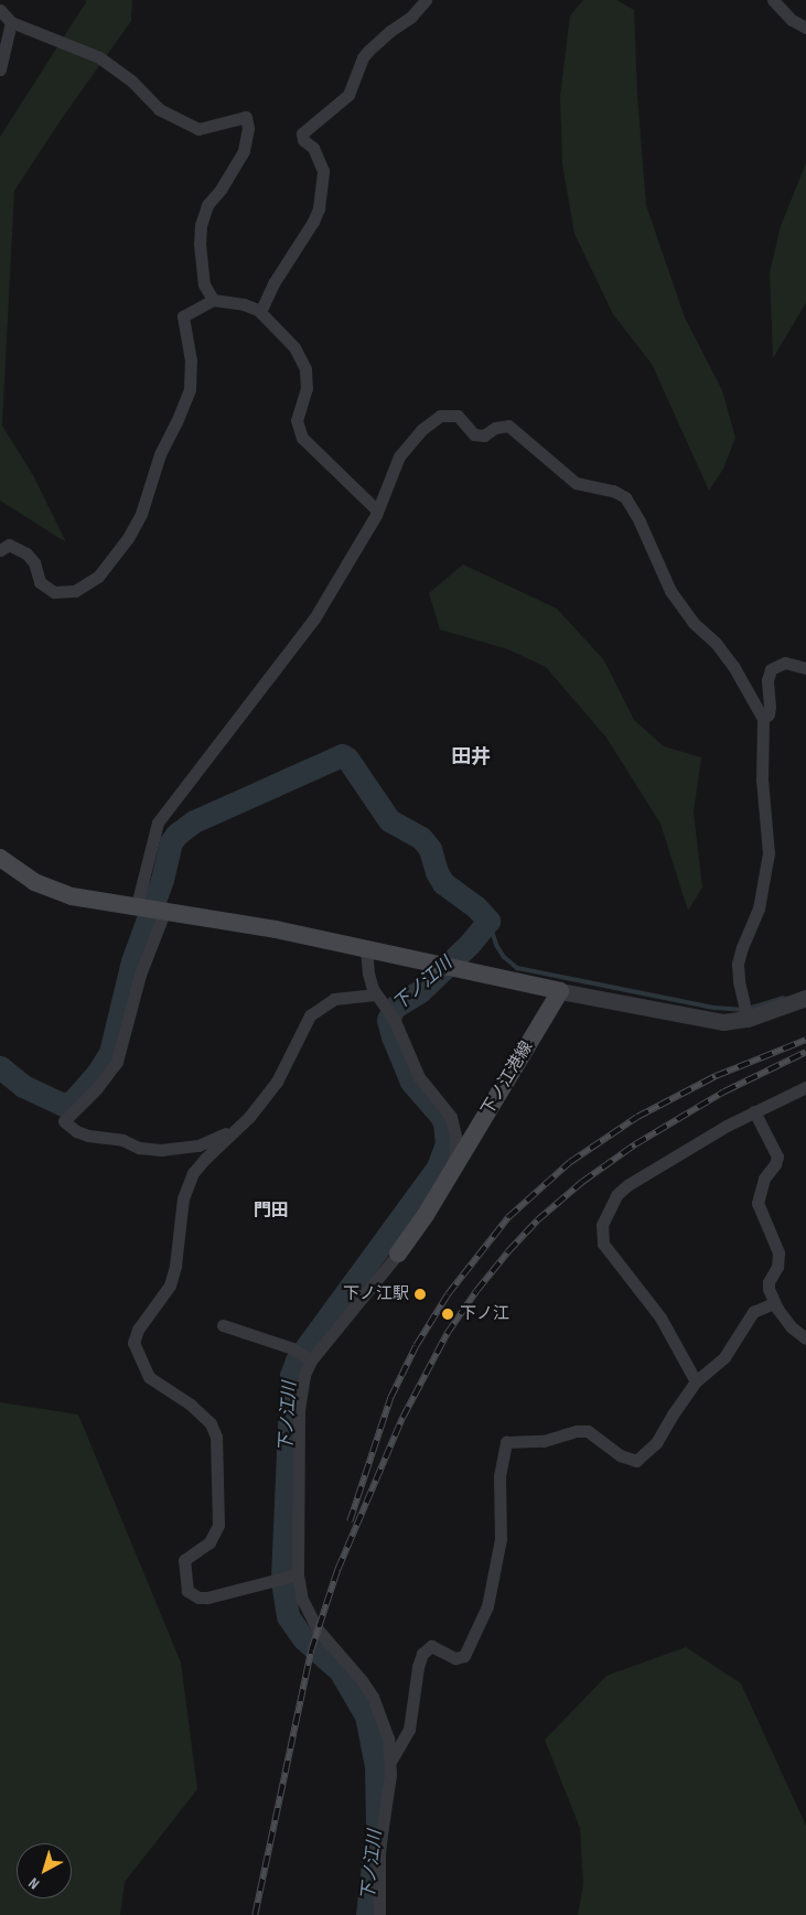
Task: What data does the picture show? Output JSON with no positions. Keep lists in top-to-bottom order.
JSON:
{
  "streets": {
    "main road": ["下ノ江港線"]
  },
  "districts": ["田井", "門田"],
  "water": ["下ノ江川"],
  "places": ["下ノ江駅", "下ノ江"],
  "north": "bottom left"
}
